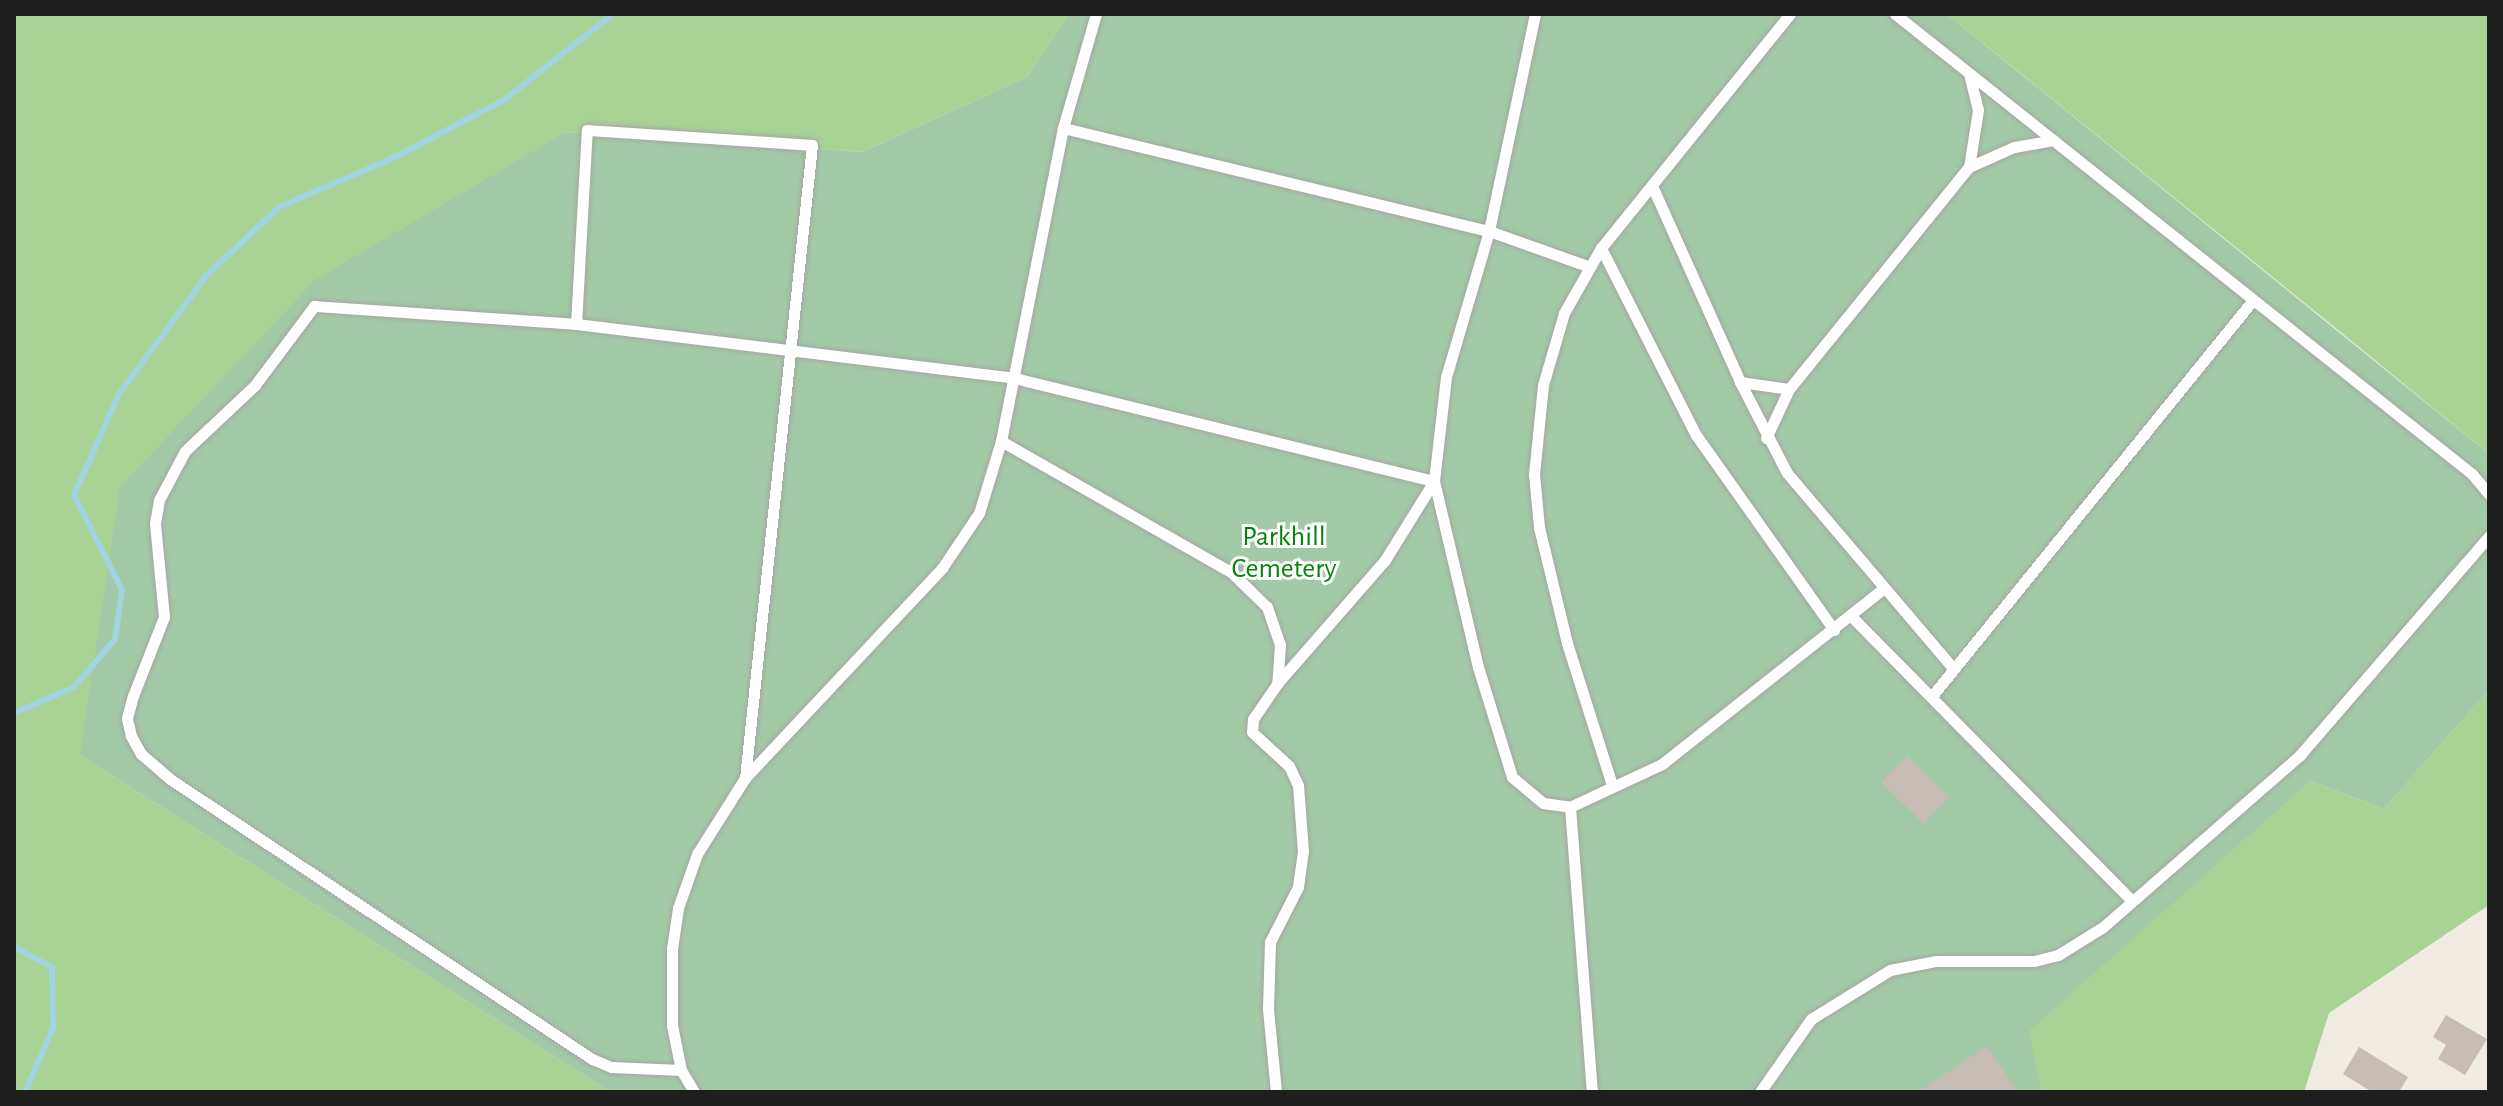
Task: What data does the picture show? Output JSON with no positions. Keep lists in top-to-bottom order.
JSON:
{
  "parks": ["Parkhill Cemetery"]
}
